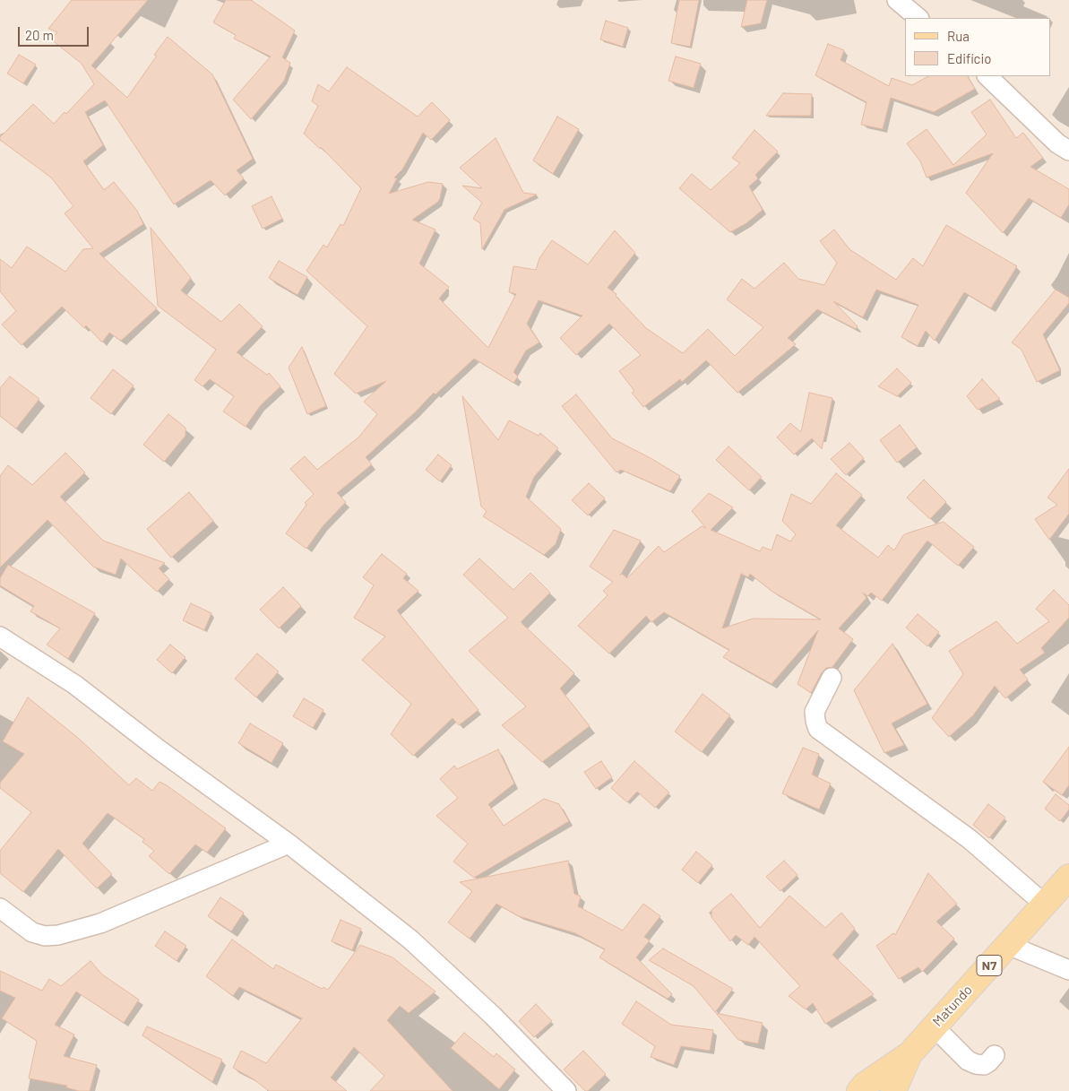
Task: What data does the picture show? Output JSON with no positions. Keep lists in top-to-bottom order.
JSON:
{
  "streets": {
    "main road": ["N7", "Matundo"]
  },
  "crossings": [
    ["N7", "Matundo"]
  ],
  "legend": ["Rua", "Edifício"],
  "scale_bar": "20 m"
}
